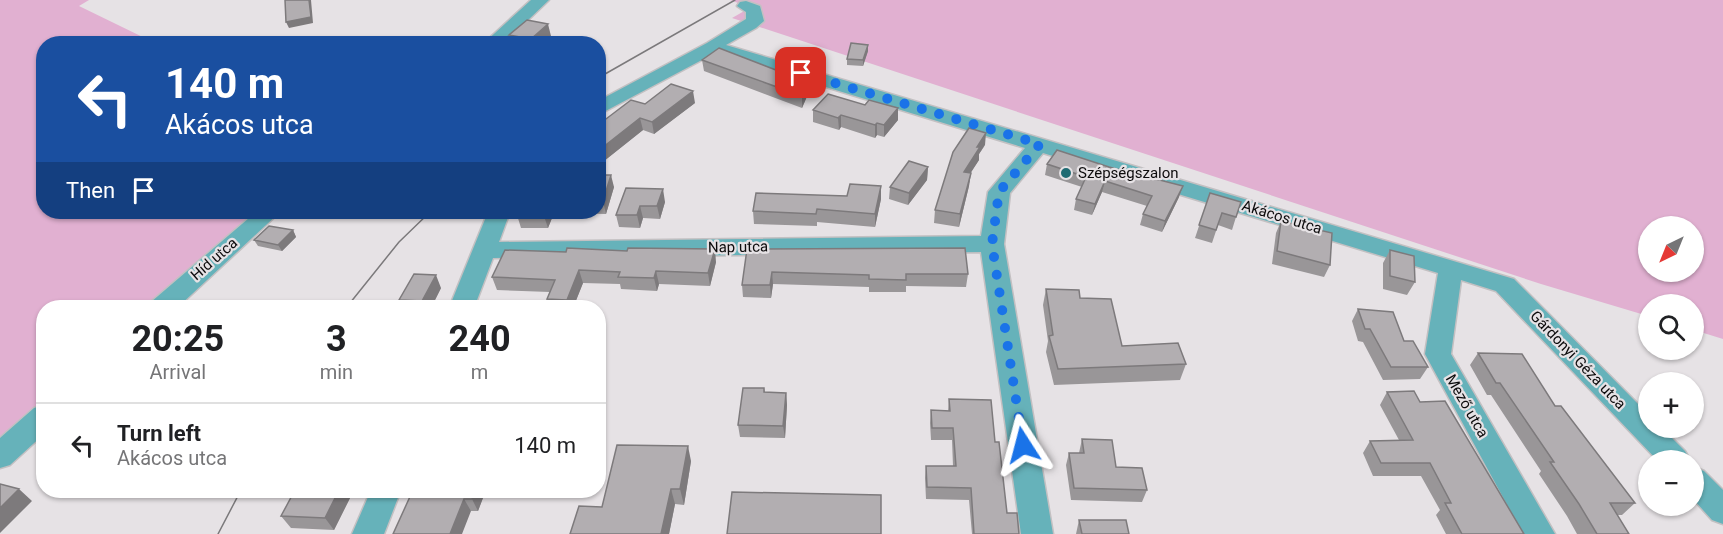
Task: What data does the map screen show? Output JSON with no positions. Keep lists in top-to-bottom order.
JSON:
{
  "streets": {
    "street": [
      "Akácos utca",
      "Nap utca",
      "Híd utca",
      "Gárdonyi Géza utca",
      "Mező utca"
    ]
  },
  "crossings": [
    ["Akácos utca", "Gárdonyi Géza utca"],
    ["Akácos utca", "Mező utca"]
  ],
  "places": ["Szépségszalon"],
  "north": "bottom left",
  "page": {
    "turn": ["140 m", "Akácos utca"],
    "then": "Then",
    "map_buttons": ["+", "−"],
    "eta": [
      "20:25",
      "Arrival",
      "3",
      "min",
      "240",
      "m"
    ],
    "list": [
      {
        "name": "Turn left",
        "note": "Akácos utca",
        "value": "140 m"
      }
    ]
  }
}
